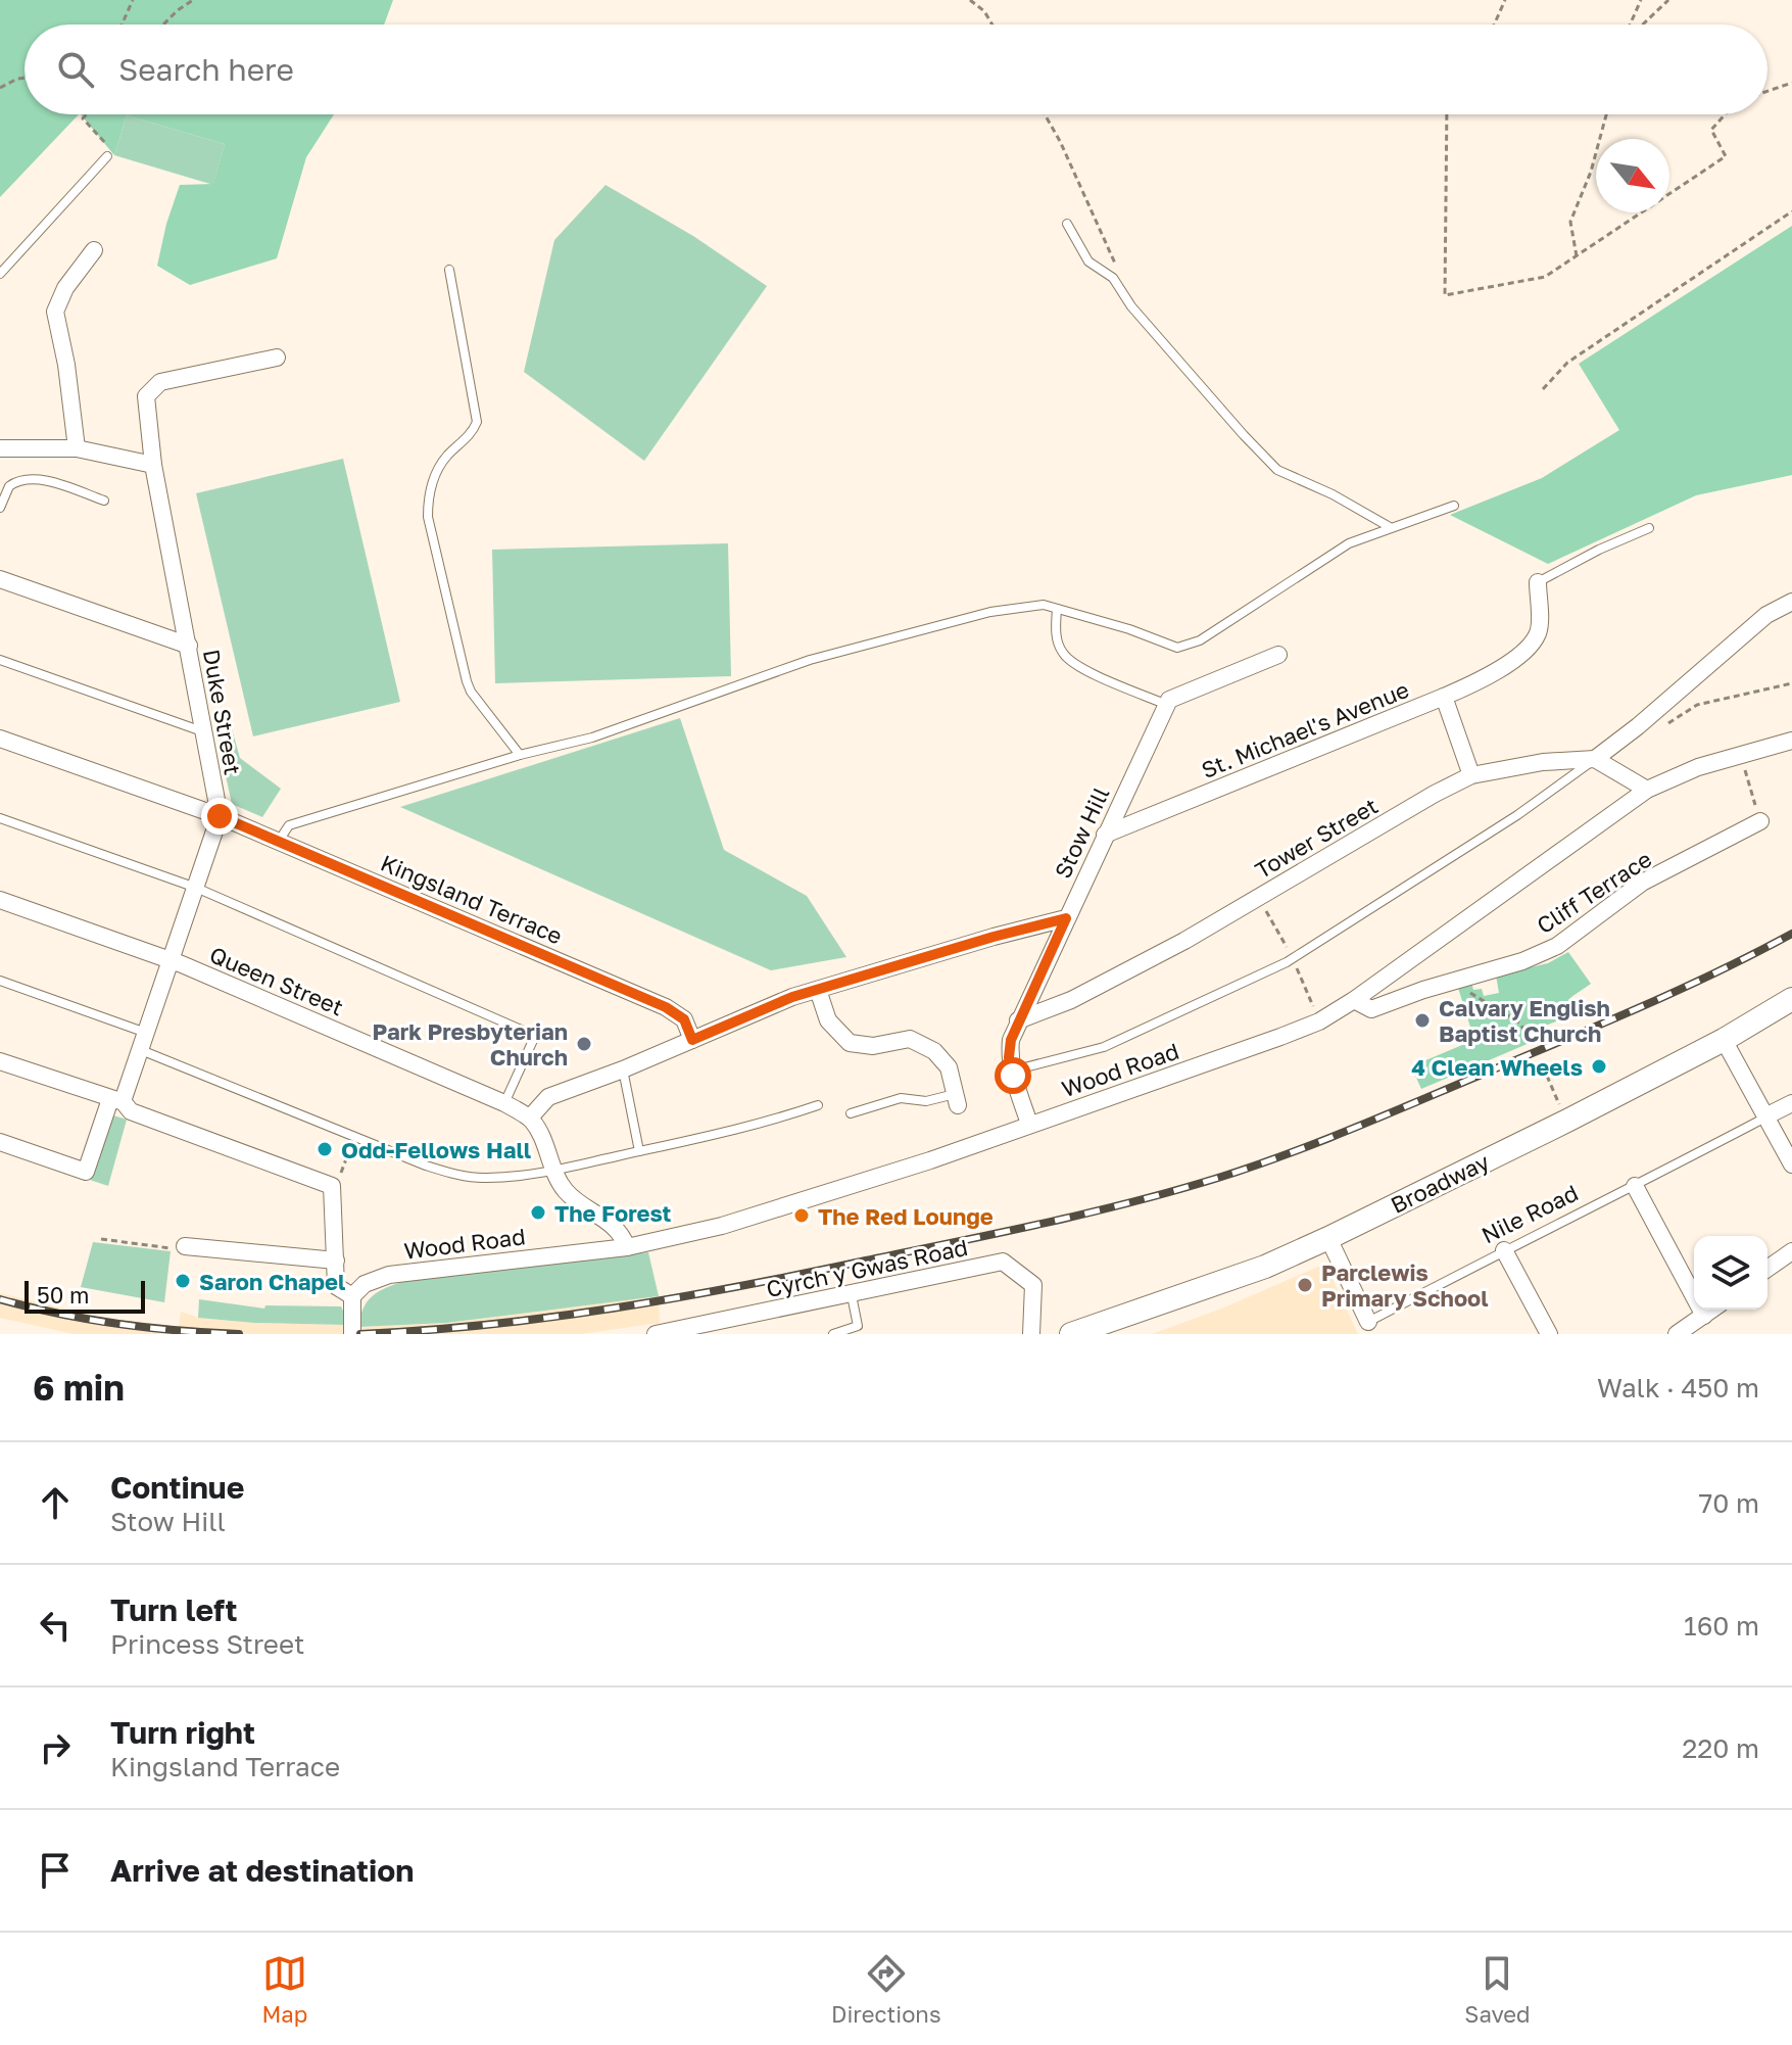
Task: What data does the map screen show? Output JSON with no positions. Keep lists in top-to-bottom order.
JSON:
{
  "streets": {
    "main road": ["Broadway"],
    "street": [
      "Duke Street",
      "St. Michael's Avenue",
      "Stow Hill",
      "Tower Street",
      "Cliff Terrace",
      "Kingsland Terrace",
      "Queen Street",
      "Wood Road",
      "Nile Road",
      "Cyrch y Gwas Road"
    ]
  },
  "crossings": [
    ["Duke Street", "Kingsland Terrace"],
    ["Duke Street", "Queen Street"],
    ["St. Michael's Avenue", "Stow Hill"],
    ["St. Michael's Avenue", "Tower Street"],
    ["Stow Hill", "Tower Street"],
    ["Stow Hill", "Wood Road"],
    ["Cliff Terrace", "Wood Road"],
    ["Broadway", "Nile Road"]
  ],
  "places": [
    "Calvary English Baptist Church",
    "Park Presbyterian Church",
    "4 Clean Wheels",
    "Odd-Fellows Hall",
    "The Forest",
    "The Red Lounge",
    "Saron Chapel",
    "Parclewis Primary School"
  ],
  "scale_bar": "50 m",
  "north": "bottom right",
  "page": {
    "search": "Search here",
    "scale": "50 m",
    "heading": ["6 min", "Walk · 450 m"],
    "list": [
      ["Continue", "Stow Hill", "70 m"],
      ["Turn left", "Princess Street", "160 m"],
      ["Turn right", "Kingsland Terrace", "220 m"],
      "Arrive at destination"
    ],
    "nav": ["Map", "Directions", "Saved"]
  }
}
